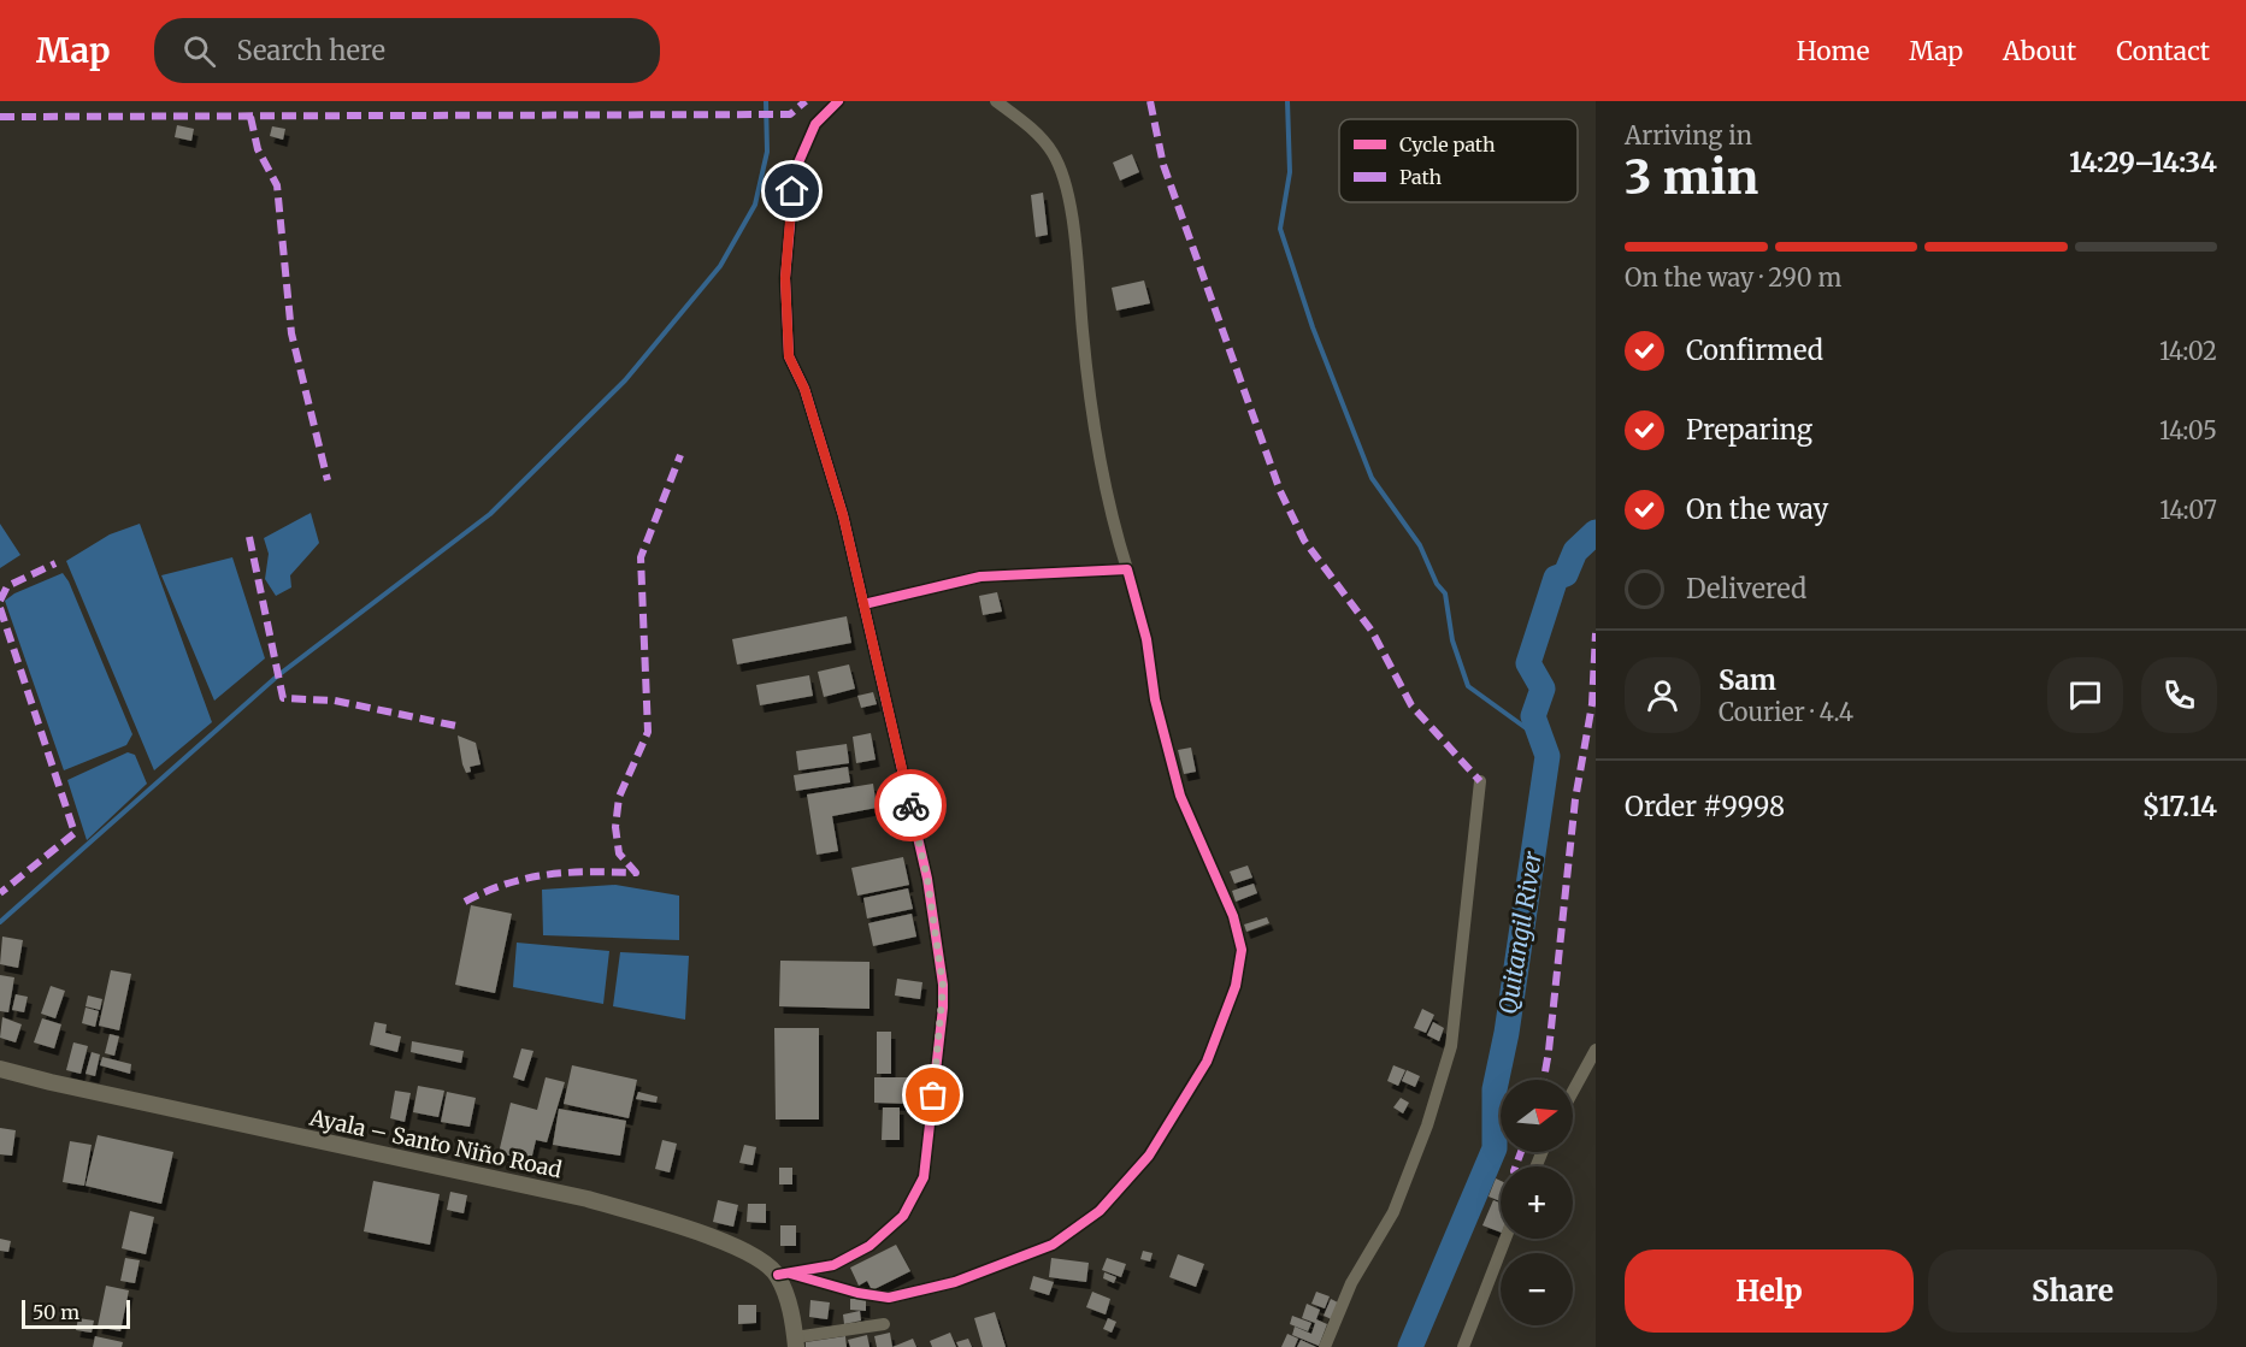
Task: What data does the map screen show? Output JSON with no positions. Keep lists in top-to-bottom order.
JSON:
{
  "streets": {
    "street": ["Ayala – Santo Niño Road"]
  },
  "water": ["Quitangil River"],
  "legend": ["Cycle path", "Path"],
  "scale_bar": "50 m",
  "north": "right",
  "page": {
    "header": "Map",
    "search": "Search here",
    "nav": [
      "Home",
      "Map",
      "About",
      "Contact"
    ],
    "heading": ["3 min", "Arriving in", "14:29–14:34"],
    "panel": [
      "Sam",
      "Courier · 4.4",
      "Order #9998",
      "$17.14"
    ],
    "bar": "On the way · 290 m",
    "list": [
      ["Confirmed", "14:02"],
      ["Preparing", "14:05"],
      ["On the way", "14:07"],
      "Delivered"
    ],
    "map_buttons": ["+", "−"],
    "buttons": ["Help", "Share"],
    "scale": "50 m"
  }
}
